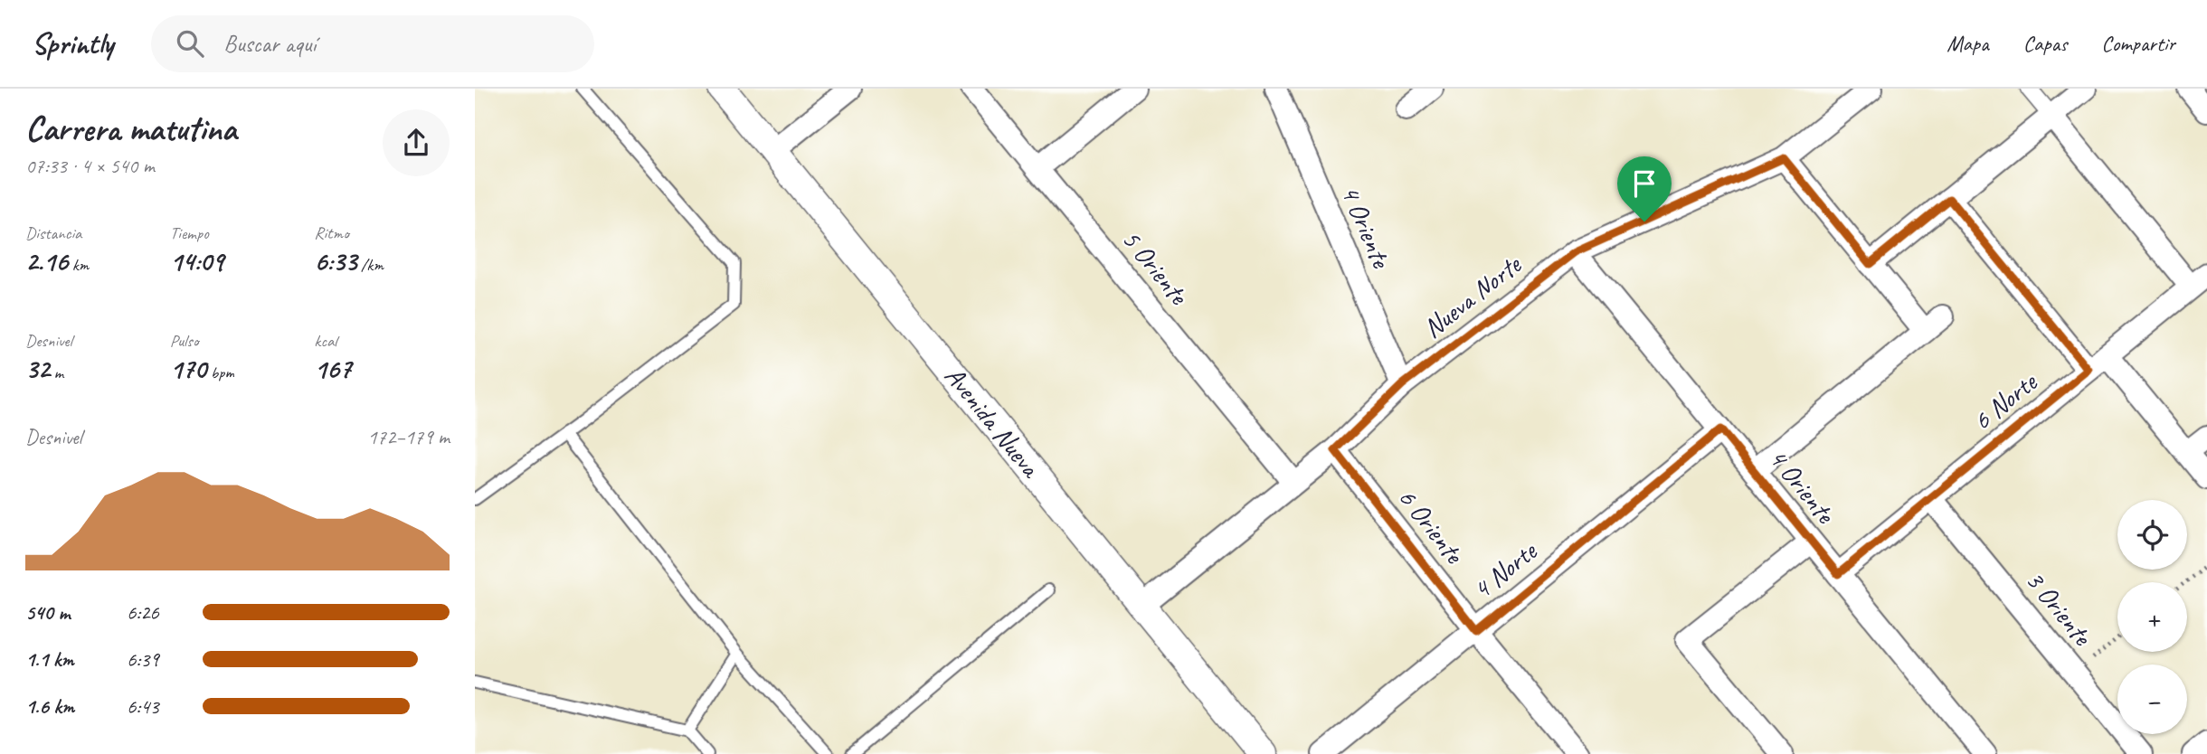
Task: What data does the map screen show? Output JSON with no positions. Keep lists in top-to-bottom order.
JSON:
{
  "streets": {
    "street": [
      "4 Oriente",
      "5 Oriente",
      "Nueva Norte",
      "6 Norte",
      "Avenida Nueva",
      "6 Oriente",
      "4 Norte",
      "3 Oriente"
    ]
  },
  "crossings": [
    ["4 Oriente", "Nueva Norte"],
    ["4 Oriente", "6 Norte"],
    ["4 Oriente", "4 Norte"],
    ["5 Oriente", "Nueva Norte"],
    ["Nueva Norte", "Avenida Nueva"],
    ["Nueva Norte", "6 Oriente"],
    ["6 Norte", "3 Oriente"],
    ["6 Oriente", "4 Norte"]
  ],
  "page": {
    "header": "Sprintly",
    "search": "Buscar aquí",
    "nav": ["Mapa", "Capas", "Compartir"],
    "heading": ["Carrera matutina", "07:33 · 4 × 540 m"],
    "stats": [
      ["Distancia", "2.16 km"],
      ["Tiempo", "14:09"],
      ["Ritmo", "6:33 /km"],
      ["Desnivel", "32 m"],
      ["Pulso", "170 bpm"],
      ["kcal", "167"]
    ],
    "chart": ["Desnivel", "172–179 m"],
    "map_buttons": ["+", "−"],
    "list": [
      {
        "name": "540 m",
        "note": "6:26"
      },
      {
        "name": "1.1 km",
        "note": "6:39"
      },
      {
        "name": "1.6 km",
        "note": "6:43"
      }
    ]
  }
}
